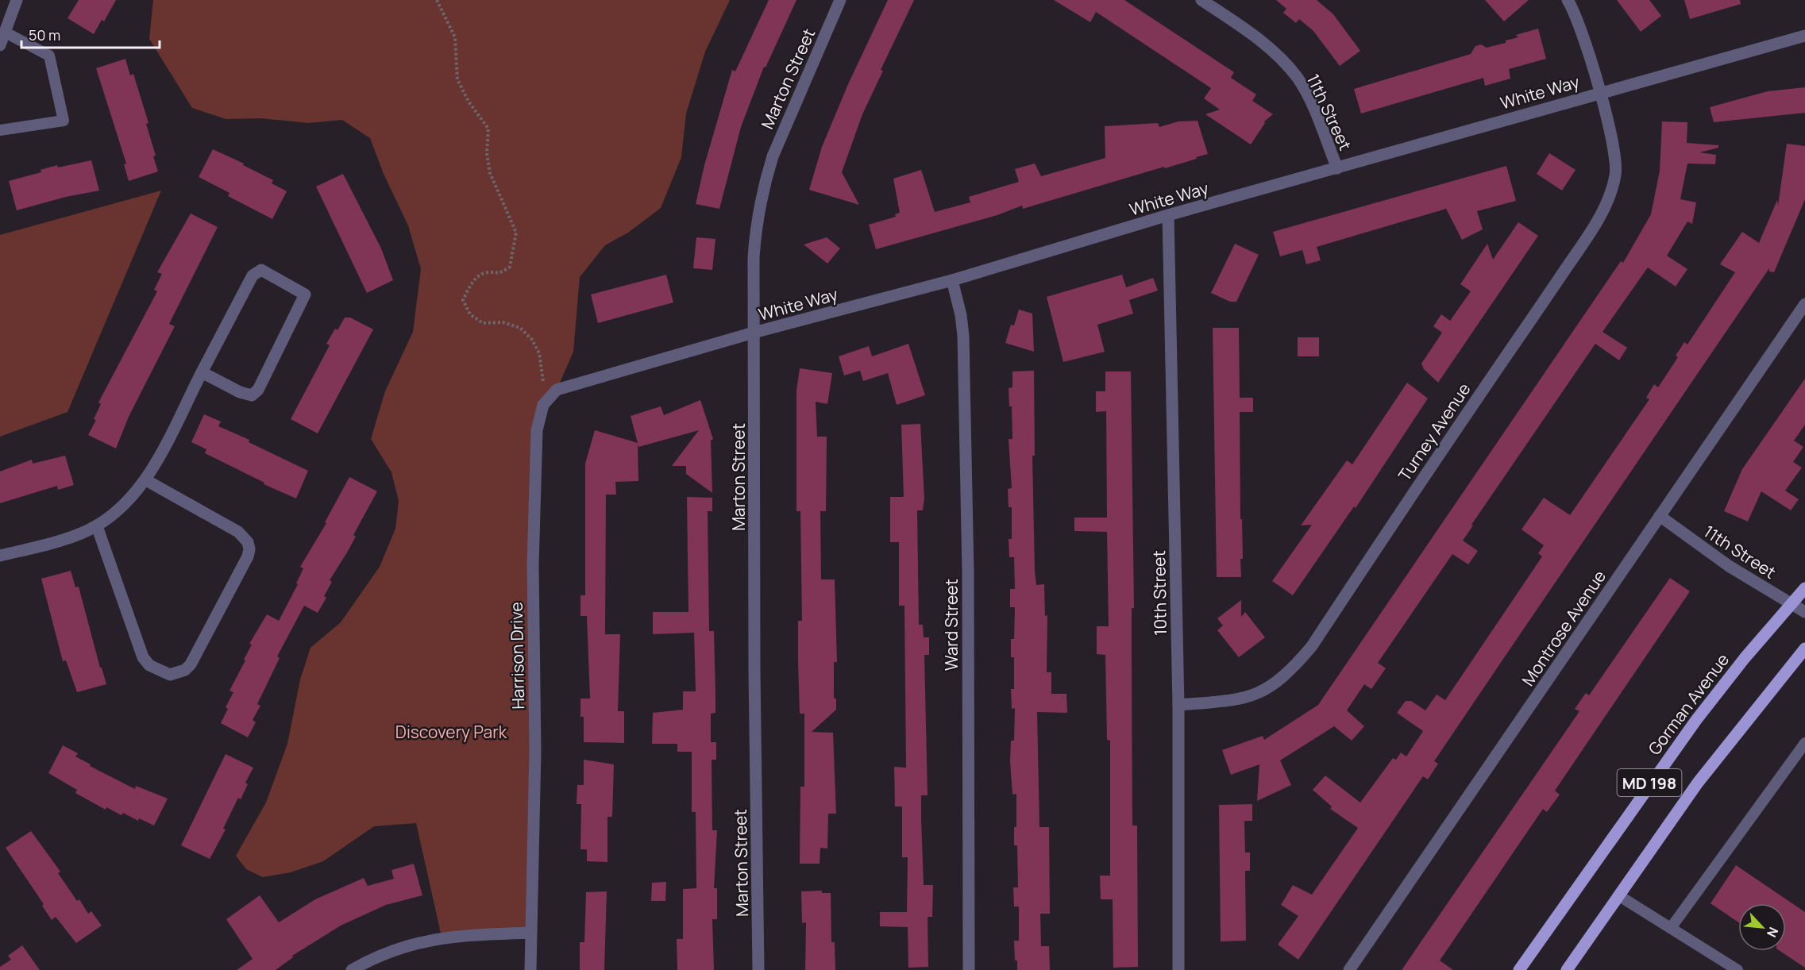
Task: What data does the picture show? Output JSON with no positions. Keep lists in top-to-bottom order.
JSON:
{
  "streets": {
    "main road": ["Gorman Avenue", "MD 198"],
    "street": [
      "Marton Street",
      "White Way",
      "11th Street",
      "Turney Avenue",
      "10th Street",
      "Ward Street",
      "Montrose Avenue",
      "Harrison Drive"
    ]
  },
  "crossings": [
    ["Marton Street", "White Way"],
    ["White Way", "11th Street"],
    ["White Way", "Turney Avenue"],
    ["White Way", "10th Street"],
    ["White Way", "Ward Street"],
    ["White Way", "Harrison Drive"],
    ["11th Street", "Montrose Avenue"],
    ["11th Street", "Gorman Avenue"],
    ["11th Street", "MD 198"],
    ["Turney Avenue", "10th Street"],
    ["Gorman Avenue", "MD 198"]
  ],
  "parks": ["Discovery Park"],
  "scale_bar": "50 m",
  "north": "bottom right"
}
